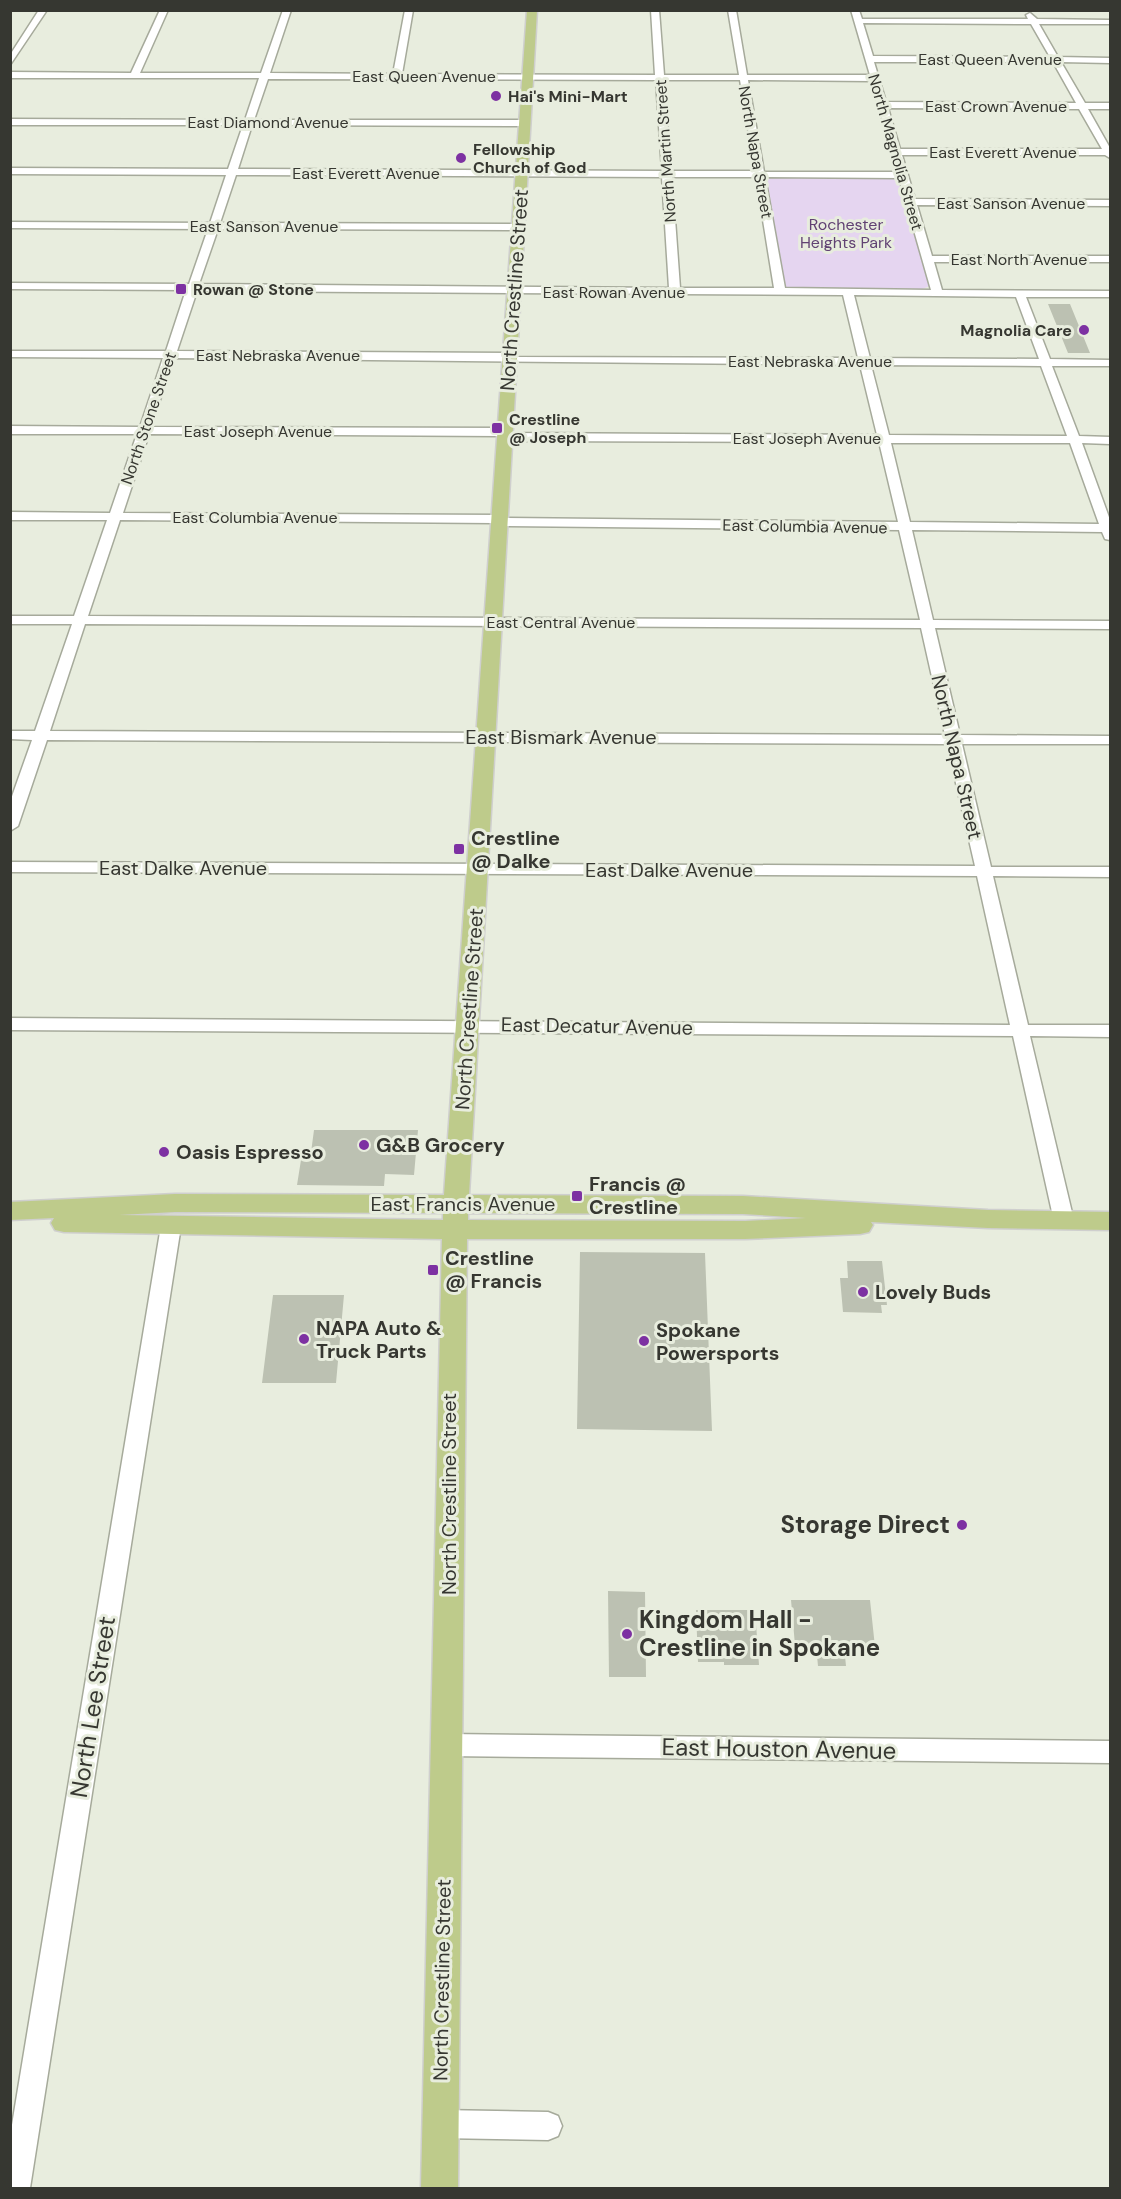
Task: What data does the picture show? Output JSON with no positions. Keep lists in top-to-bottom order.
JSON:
{
  "streets": {
    "main road": ["North Crestline Street", "East Francis Avenue"],
    "street": [
      "East Queen Avenue",
      "East Crown Avenue",
      "East Diamond Avenue",
      "North Martin Street",
      "North Napa Street",
      "North Magnolia Street",
      "East Everett Avenue",
      "East Sanson Avenue",
      "East North Avenue",
      "East Rowan Avenue",
      "East Nebraska Avenue",
      "North Stone Street",
      "East Joseph Avenue",
      "East Columbia Avenue",
      "East Central Avenue",
      "East Bismark Avenue",
      "East Dalke Avenue",
      "East Decatur Avenue",
      "North Lee Street",
      "East Houston Avenue"
    ]
  },
  "crossings": [
    ["East Queen Avenue", "North Martin Street"],
    ["East Queen Avenue", "North Napa Street"],
    ["East Queen Avenue", "North Magnolia Street"],
    ["East Queen Avenue", "North Crestline Street"],
    ["East Queen Avenue", "North Stone Street"],
    ["East Crown Avenue", "North Magnolia Street"],
    ["East Diamond Avenue", "North Crestline Street"],
    ["East Diamond Avenue", "North Stone Street"],
    ["North Martin Street", "East Everett Avenue"],
    ["North Martin Street", "East Rowan Avenue"],
    ["North Napa Street", "East Everett Avenue"],
    ["North Napa Street", "East Rowan Avenue"],
    ["North Napa Street", "East Nebraska Avenue"],
    ["North Napa Street", "East Joseph Avenue"],
    ["North Napa Street", "East Columbia Avenue"],
    ["North Napa Street", "East Central Avenue"],
    ["North Napa Street", "East Bismark Avenue"],
    ["North Napa Street", "East Dalke Avenue"],
    ["North Napa Street", "East Decatur Avenue"],
    ["North Napa Street", "East Francis Avenue"],
    ["North Magnolia Street", "East Everett Avenue"],
    ["North Magnolia Street", "East Sanson Avenue"],
    ["North Magnolia Street", "East North Avenue"],
    ["North Magnolia Street", "East Rowan Avenue"],
    ["East Everett Avenue", "North Crestline Street"],
    ["East Everett Avenue", "North Stone Street"],
    ["East Sanson Avenue", "North Crestline Street"],
    ["East Sanson Avenue", "North Stone Street"],
    ["North Crestline Street", "East Rowan Avenue"],
    ["North Crestline Street", "East Nebraska Avenue"],
    ["North Crestline Street", "East Joseph Avenue"],
    ["North Crestline Street", "East Columbia Avenue"],
    ["North Crestline Street", "East Central Avenue"],
    ["North Crestline Street", "East Bismark Avenue"],
    ["North Crestline Street", "East Dalke Avenue"],
    ["North Crestline Street", "East Decatur Avenue"],
    ["North Crestline Street", "East Francis Avenue"],
    ["North Crestline Street", "East Houston Avenue"],
    ["East Rowan Avenue", "North Stone Street"],
    ["East Nebraska Avenue", "North Stone Street"],
    ["North Stone Street", "East Joseph Avenue"],
    ["North Stone Street", "East Columbia Avenue"],
    ["North Stone Street", "East Central Avenue"],
    ["North Stone Street", "East Bismark Avenue"],
    ["East Francis Avenue", "North Lee Street"]
  ],
  "parks": ["Rochester Heights Park"],
  "places": {
    "other": [
      "Hai's Mini-Mart",
      "Fellowship Church of God",
      "Magnolia Care",
      "G&B Grocery",
      "Oasis Espresso",
      "Lovely Buds",
      "NAPA Auto & Truck Parts",
      "Spokane Powersports",
      "Storage Direct",
      "Kingdom Hall - Crestline in Spokane"
    ],
    "transit": [
      "Rowan @ Stone",
      "Crestline @ Joseph",
      "Crestline @ Dalke",
      "Francis @ Crestline",
      "Crestline @ Francis"
    ]
  }
}
